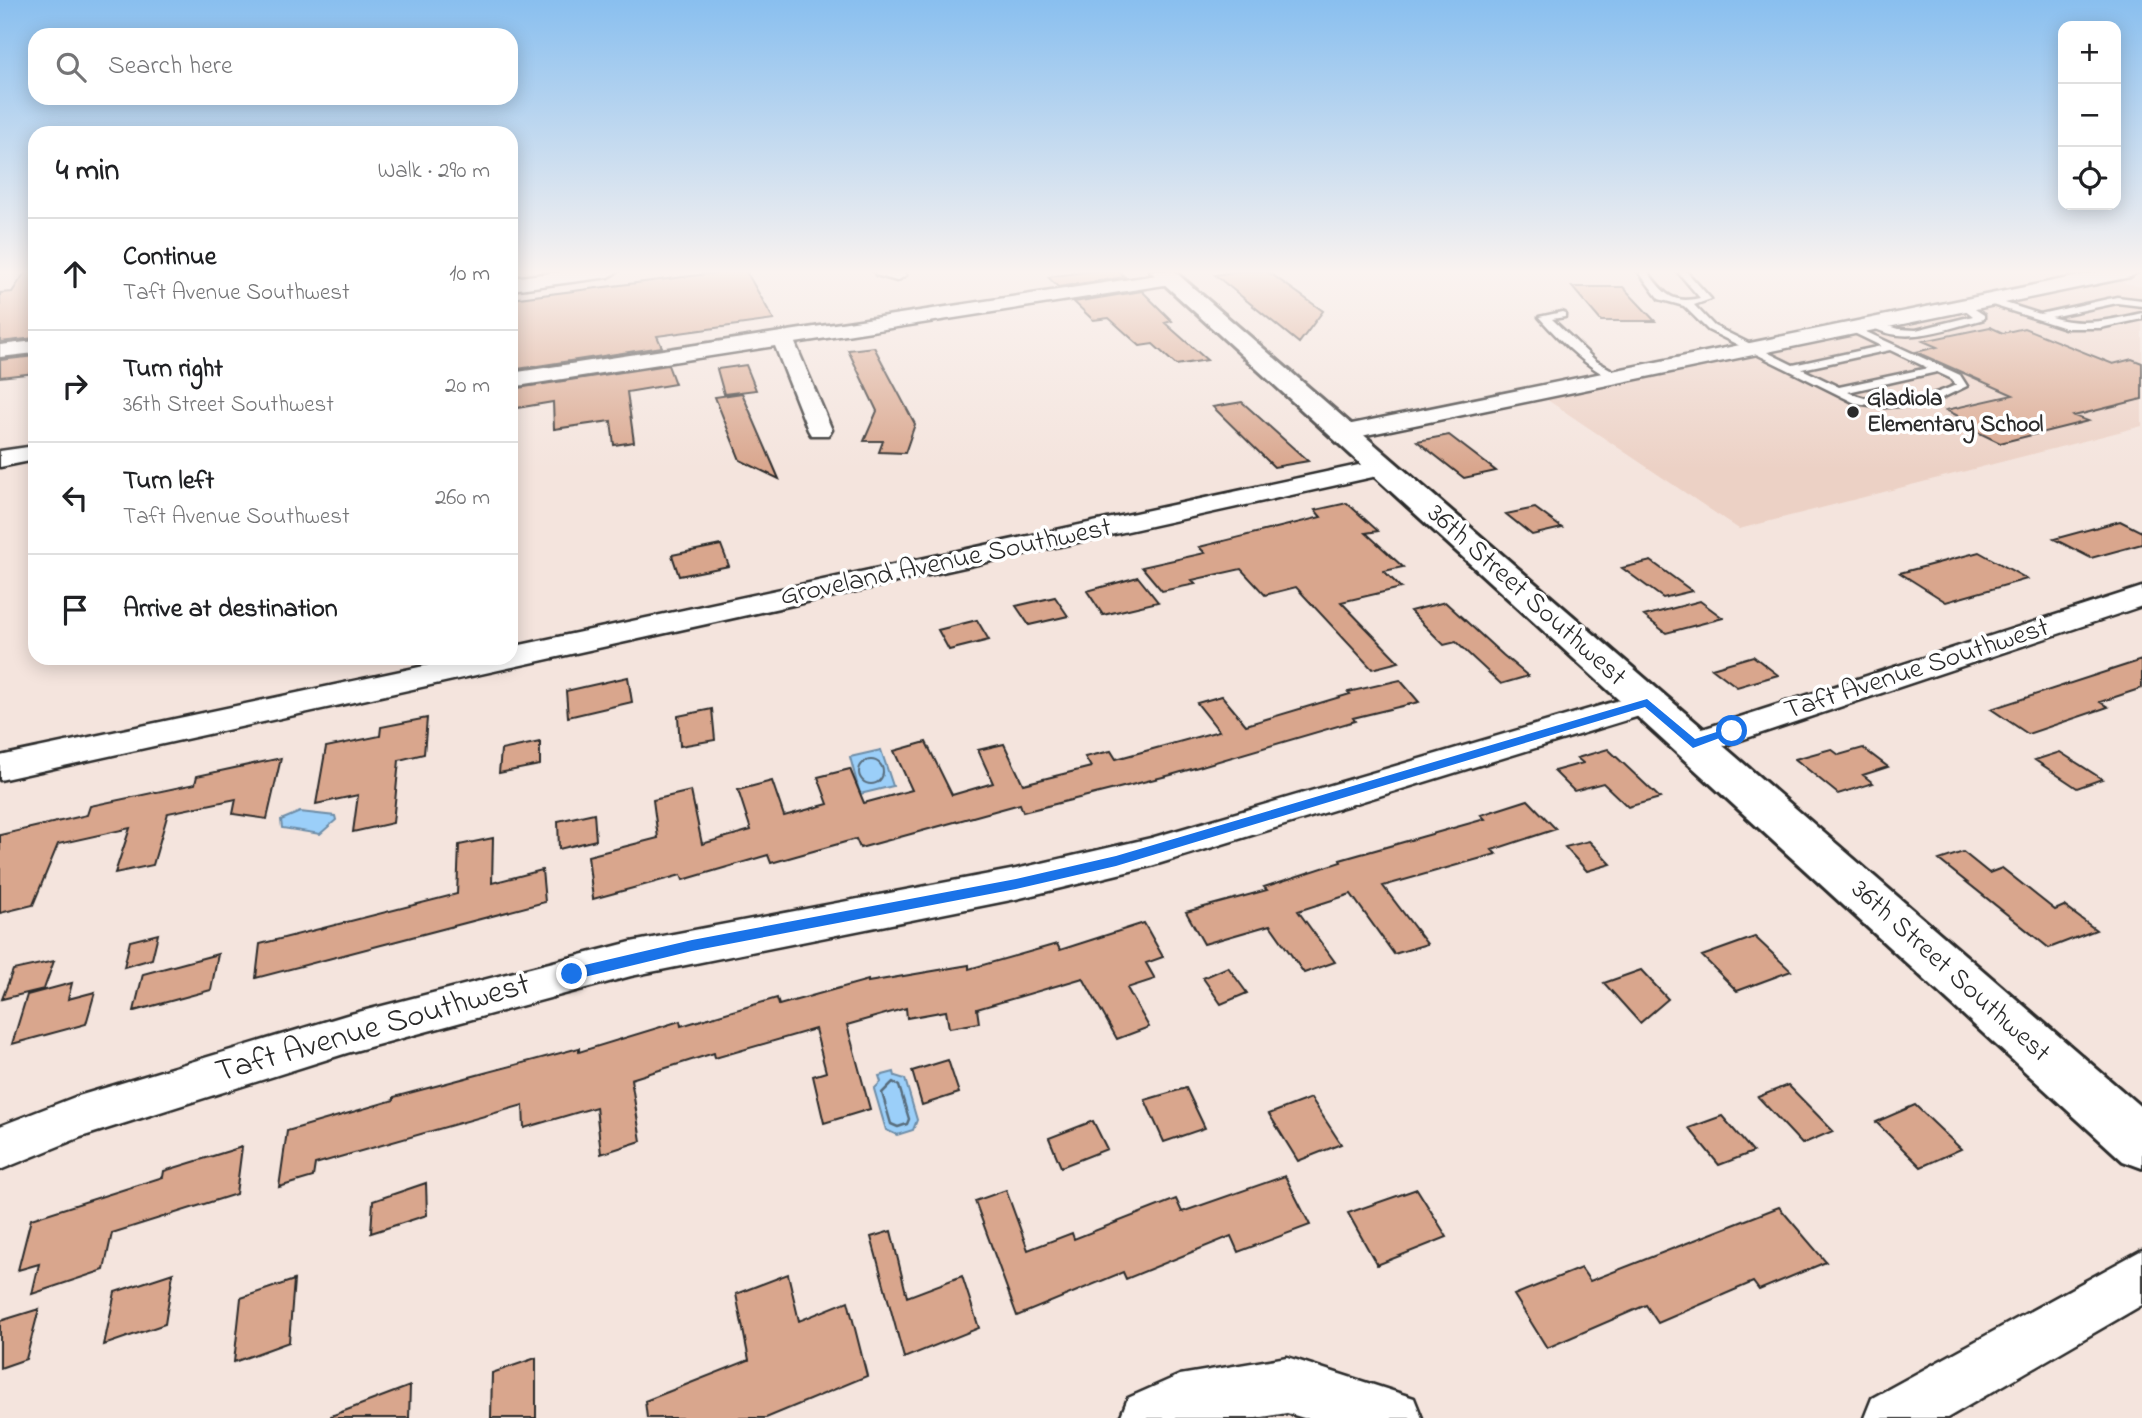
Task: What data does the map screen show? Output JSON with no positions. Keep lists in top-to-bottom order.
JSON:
{
  "streets": {
    "street": ["Groveland Avenue Southwest", "36th Street Southwest", "Taft Avenue Southwest"]
  },
  "crossings": [
    ["Groveland Avenue Southwest", "36th Street Southwest"],
    ["36th Street Southwest", "Taft Avenue Southwest"]
  ],
  "places": ["Gladiola Elementary School"],
  "page": {
    "map_buttons": ["+", "−"],
    "search": "Search here",
    "heading": ["4 min", "Walk · 290 m"],
    "list": [
      ["Continue", "Taft Avenue Southwest", "10 m"],
      ["Turn right", "36th Street Southwest", "20 m"],
      ["Turn left", "Taft Avenue Southwest", "260 m"],
      "Arrive at destination"
    ]
  }
}
